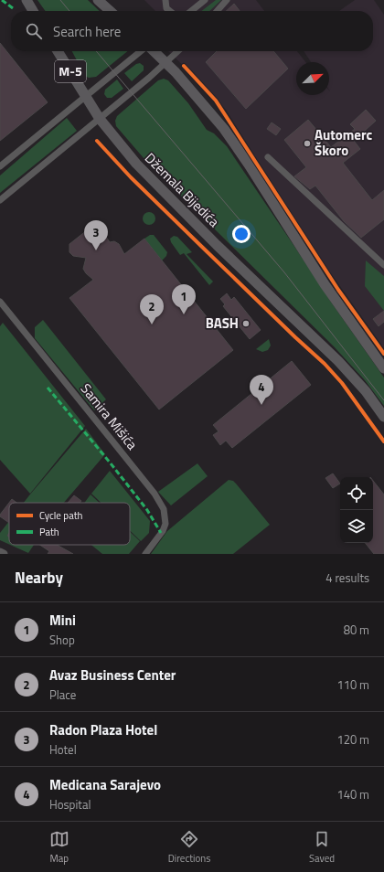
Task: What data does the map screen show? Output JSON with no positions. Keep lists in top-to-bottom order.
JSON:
{
  "streets": {
    "main road": ["M-5", "Džemala Bijedića"],
    "street": ["Samira Mišića"]
  },
  "places": ["Automerc Škoro", "BASH"],
  "legend": ["Cycle path", "Path"],
  "north": "top right",
  "page": {
    "search": "Search here",
    "pins": [
      "3",
      "1",
      "2",
      "4"
    ],
    "heading": ["Nearby", "4 results"],
    "list": [
      {
        "mark": "1",
        "name": "Mini",
        "note": "Shop",
        "value": "80 m"
      },
      {
        "mark": "2",
        "name": "Avaz Business Center",
        "note": "Place",
        "value": "110 m"
      },
      {
        "mark": "3",
        "name": "Radon Plaza Hotel",
        "note": "Hotel",
        "value": "120 m"
      },
      {
        "mark": "4",
        "name": "Medicana Sarajevo",
        "note": "Hospital",
        "value": "140 m"
      }
    ],
    "nav": ["Map", "Directions", "Saved"]
  }
}
